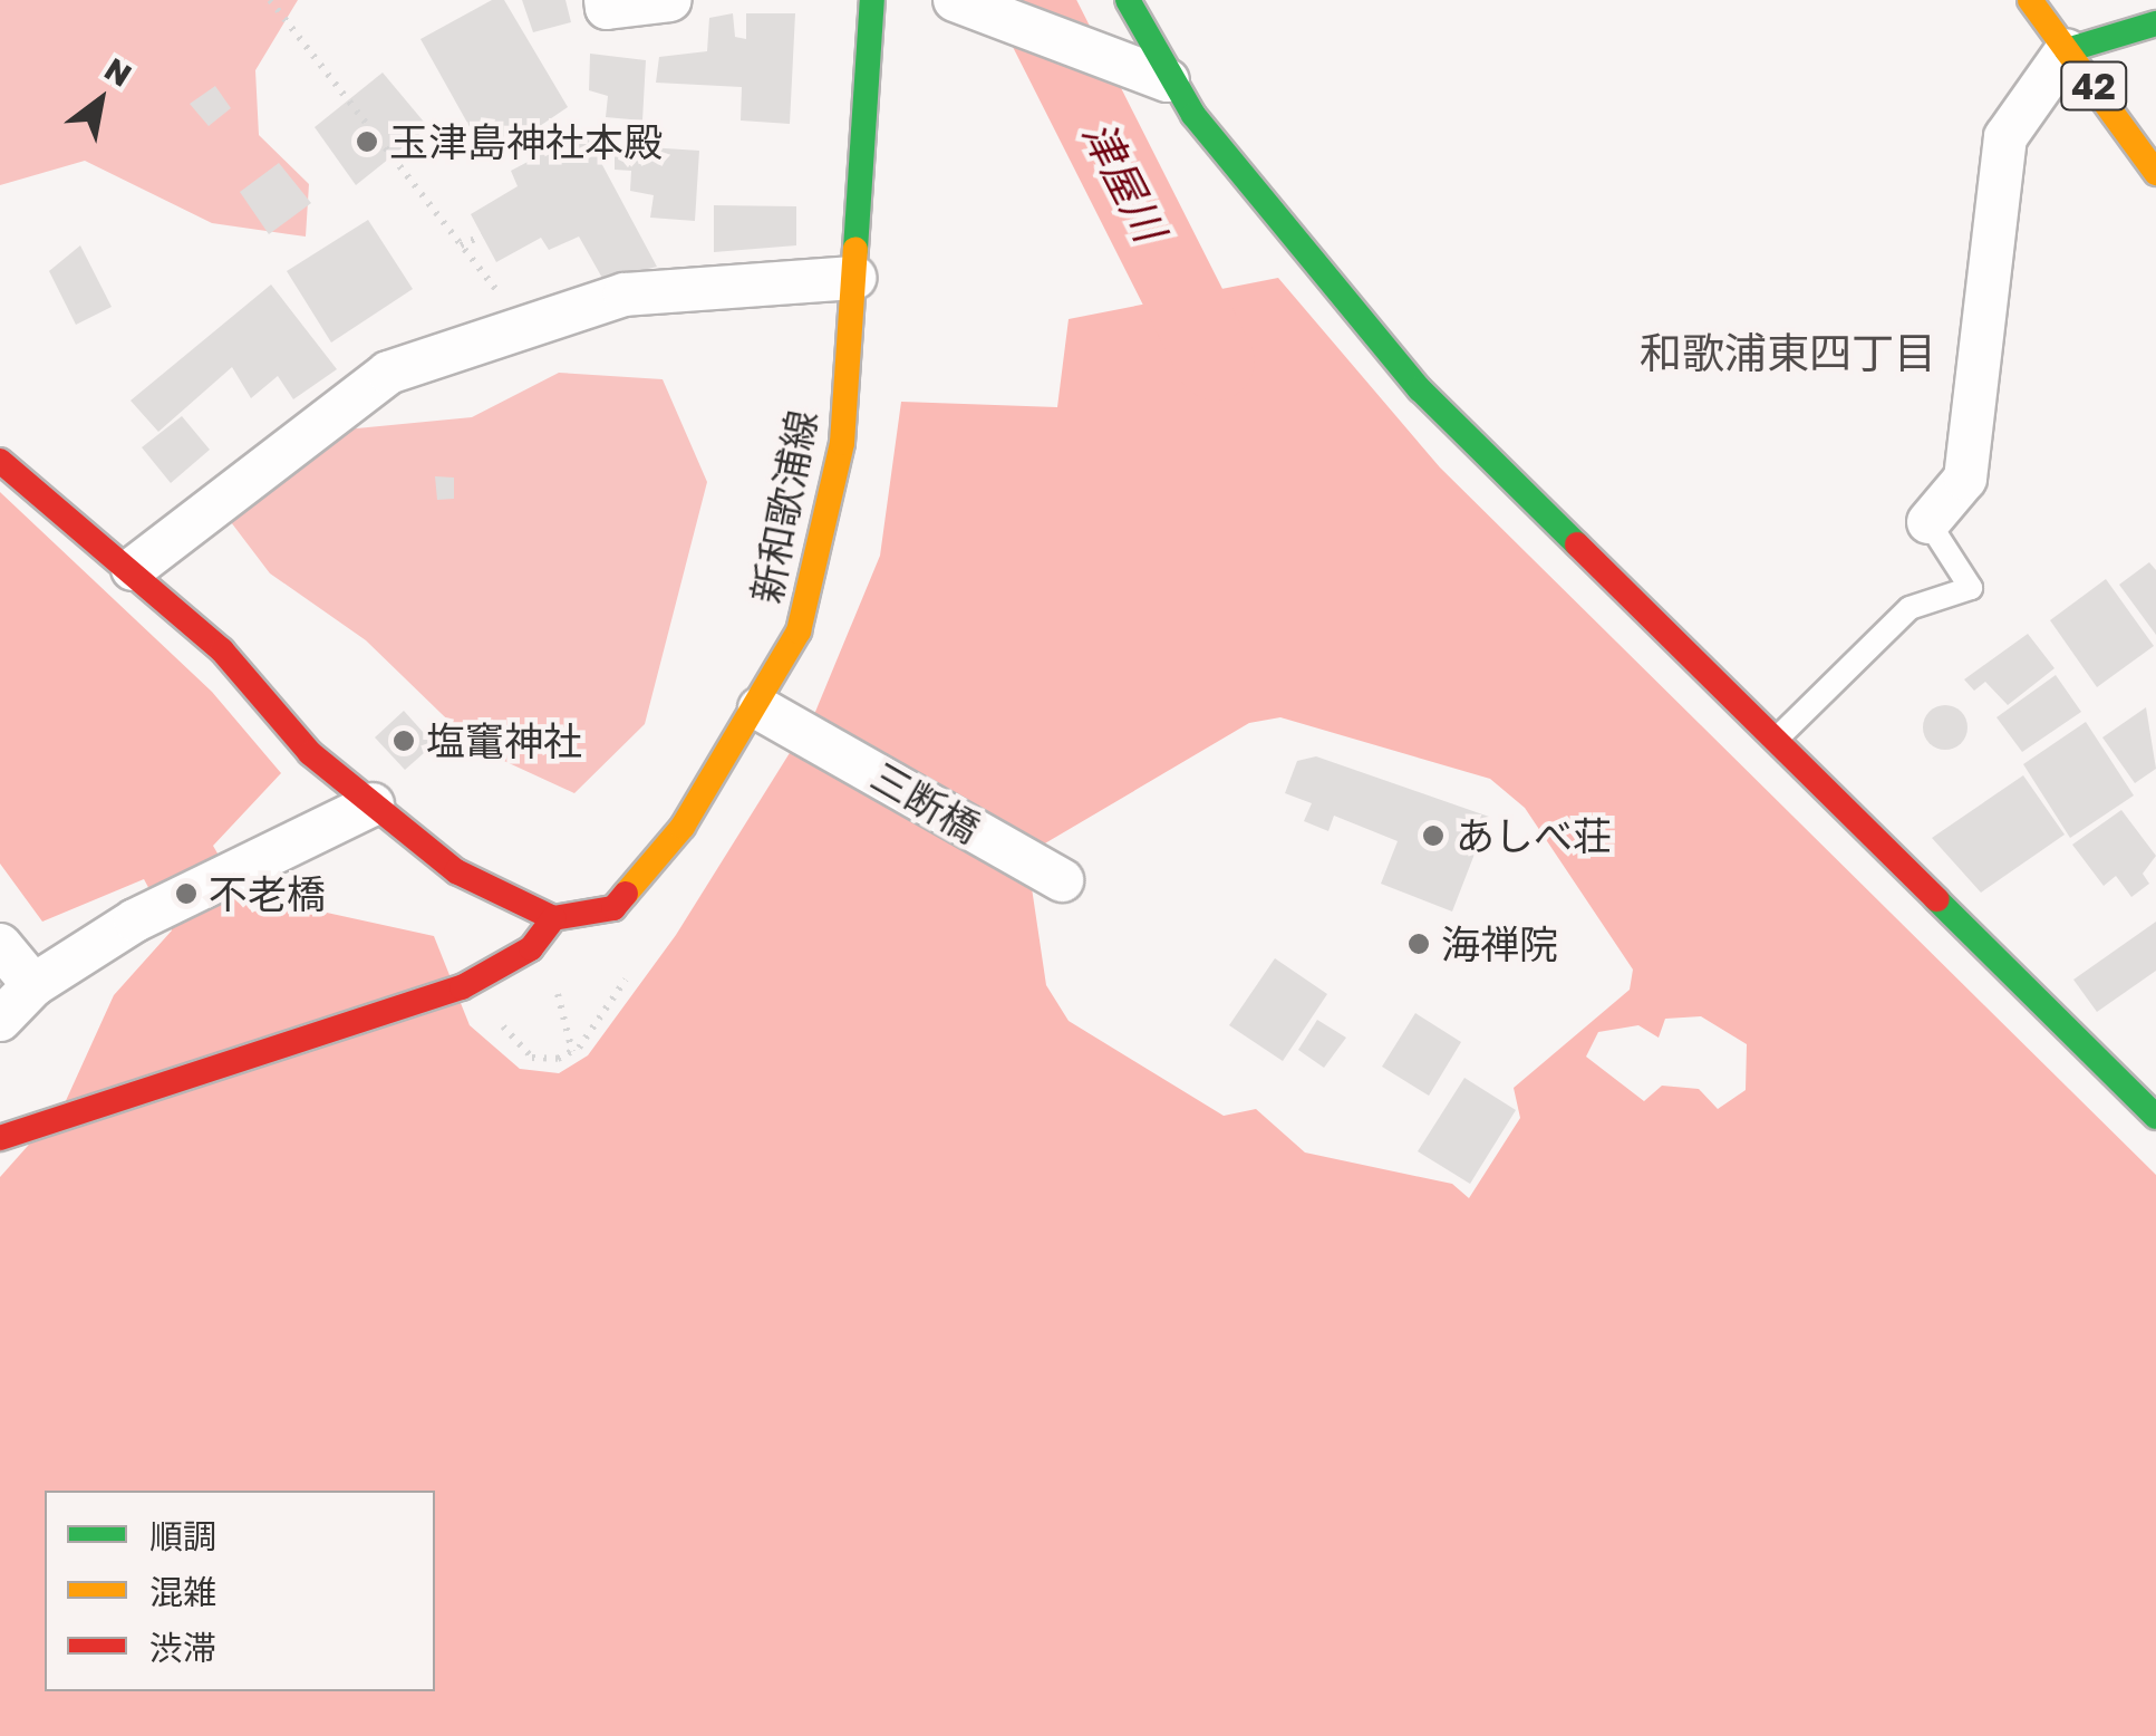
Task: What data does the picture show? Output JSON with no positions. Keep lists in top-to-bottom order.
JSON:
{
  "streets": {
    "main road": ["42", "新和歌浦線"],
    "street": ["三断橋"]
  },
  "crossings": [
    ["新和歌浦線", "三断橋"]
  ],
  "districts": ["和歌浦東四丁目"],
  "water": ["津屋川"],
  "places": [
    "玉津島神社本殿",
    "塩竃神社",
    "あしべ荘",
    "不老橋",
    "海禅院"
  ],
  "legend": ["順調", "混雑", "渋滞"],
  "north": "top right"
}
